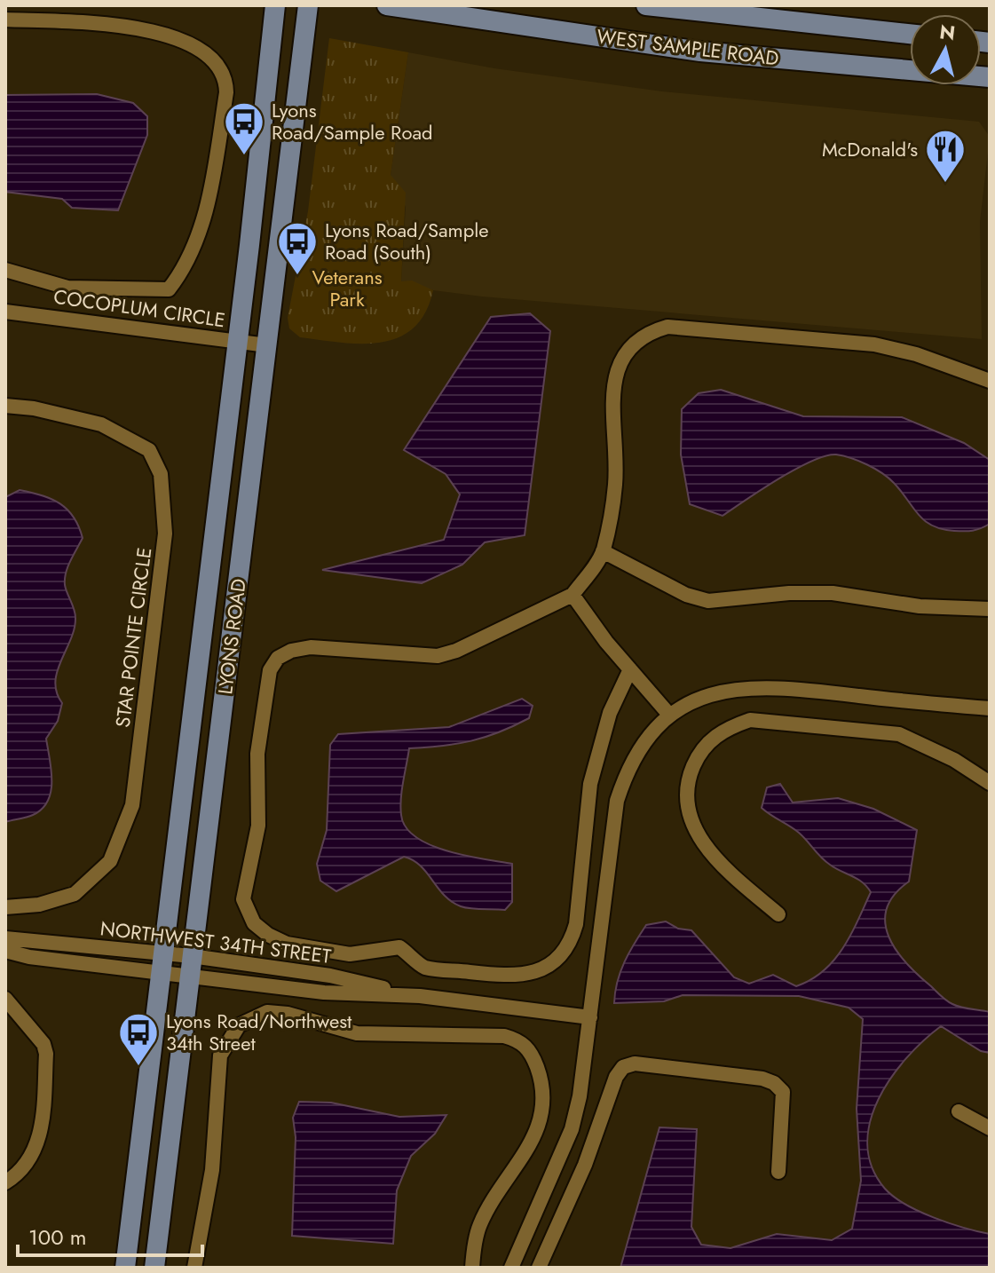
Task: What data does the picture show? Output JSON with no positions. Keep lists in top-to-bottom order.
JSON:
{
  "streets": {
    "main road": ["WEST SAMPLE ROAD", "LYONS ROAD"],
    "street": ["COCOPLUM CIRCLE", "STAR POINTE CIRCLE", "NORTHWEST 34TH STREET"]
  },
  "crossings": [
    ["COCOPLUM CIRCLE", "LYONS ROAD"],
    ["LYONS ROAD", "NORTHWEST 34TH STREET"]
  ],
  "parks": ["Veterans Park"],
  "places": {
    "bus stop": ["Lyons Road/Sample Road", "Lyons Road/Sample Road (South)", "Lyons Road/Northwest 34th Street"],
    "restaurant": ["McDonald's"]
  },
  "scale_bar": "100 m",
  "north": "top"
}
